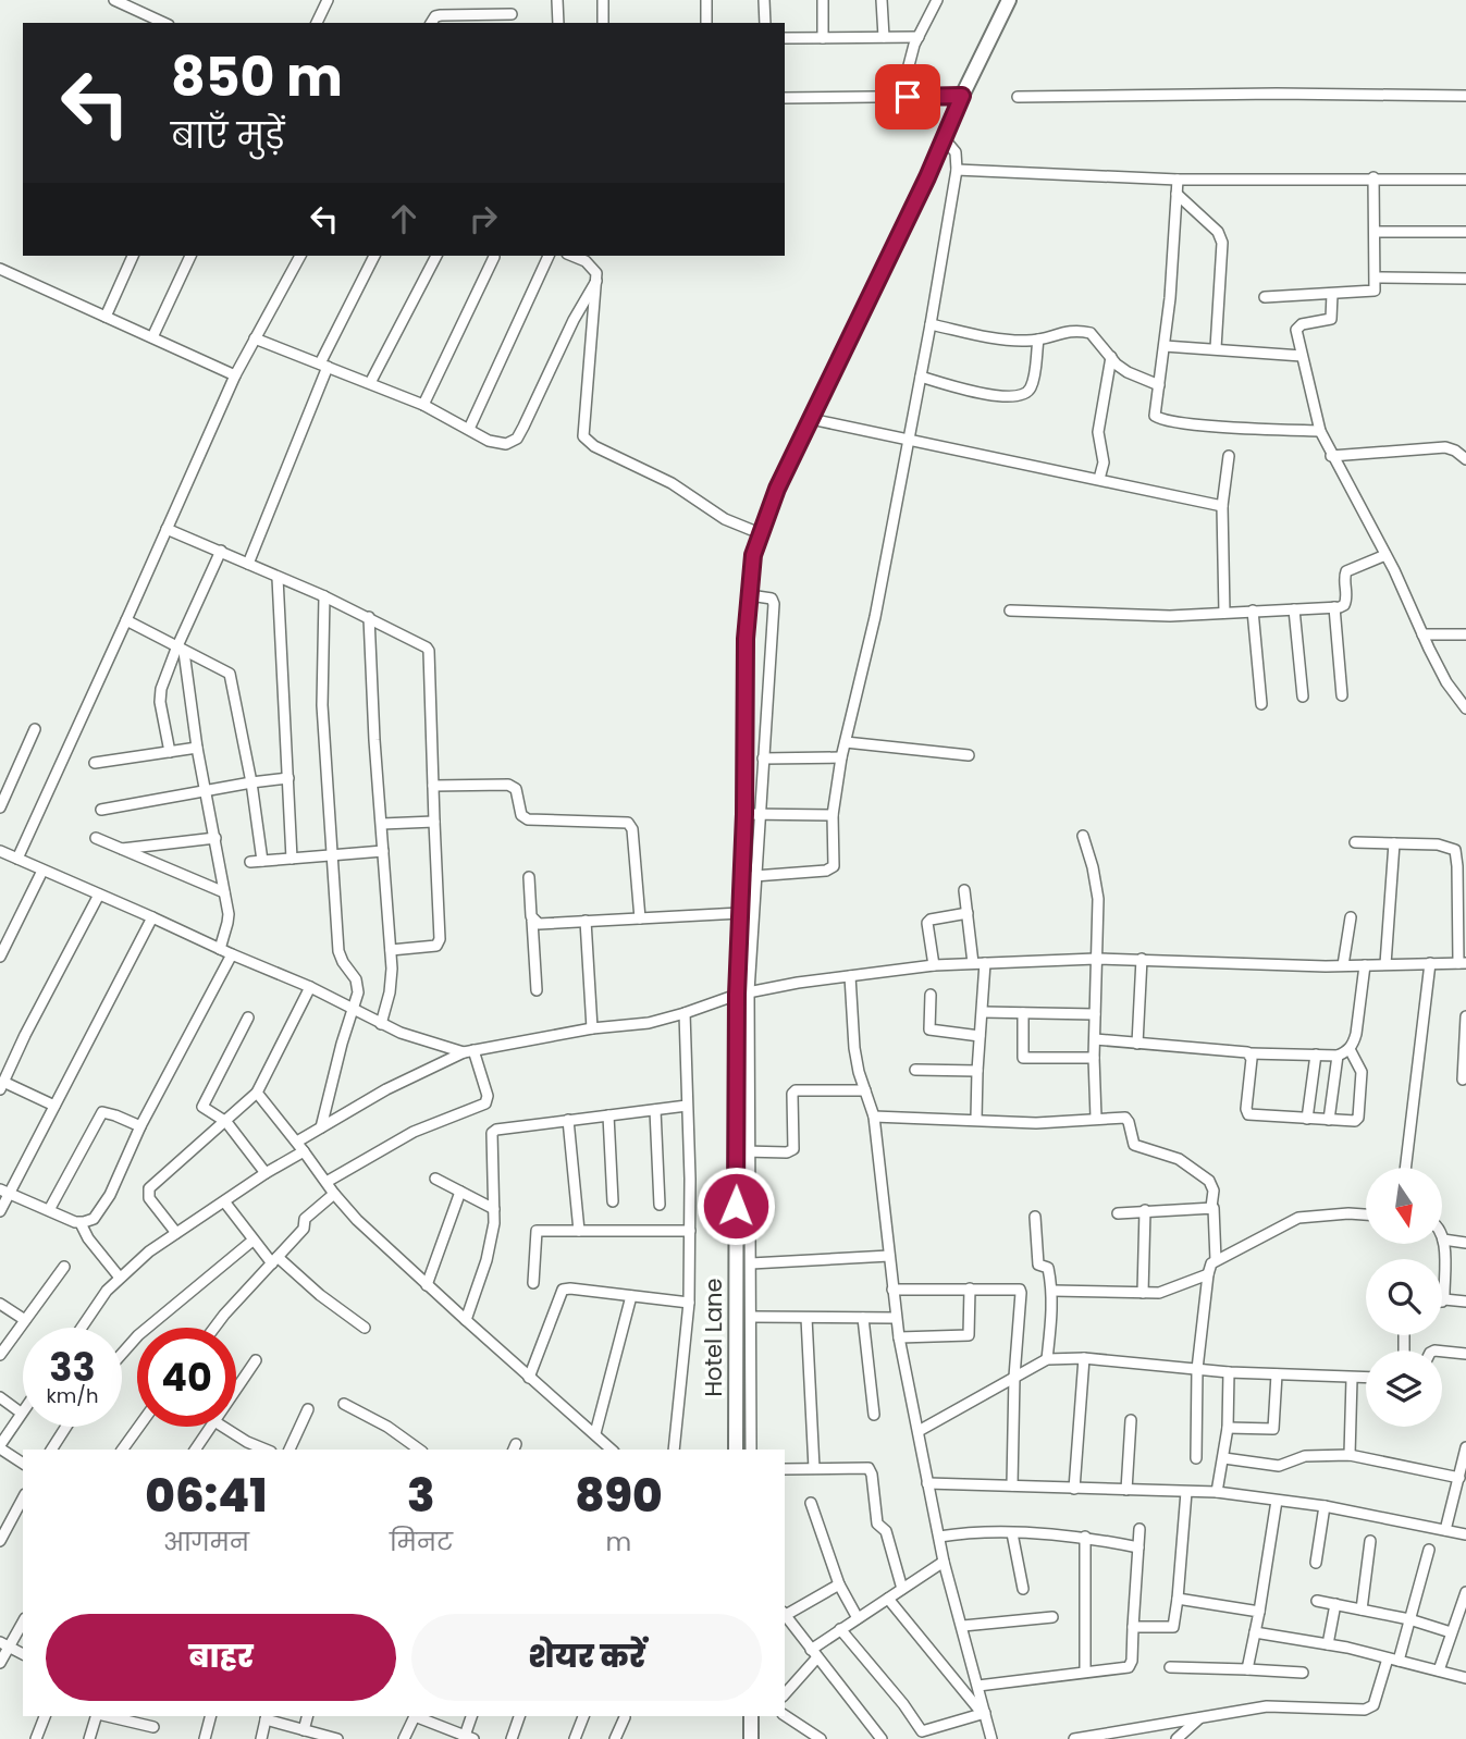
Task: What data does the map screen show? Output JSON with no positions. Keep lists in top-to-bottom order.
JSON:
{
  "streets": {
    "street": ["Hotel Lane"]
  },
  "north": "bottom",
  "page": {
    "turn": ["850 m", "बाएँ मुड़ें"],
    "speed": "33 km/h",
    "limit": "40",
    "eta": [
      "06:41",
      "आगमन",
      "3",
      "मिनट",
      "890",
      "m"
    ],
    "buttons": ["बाहर", "शेयर करें"]
  }
}
